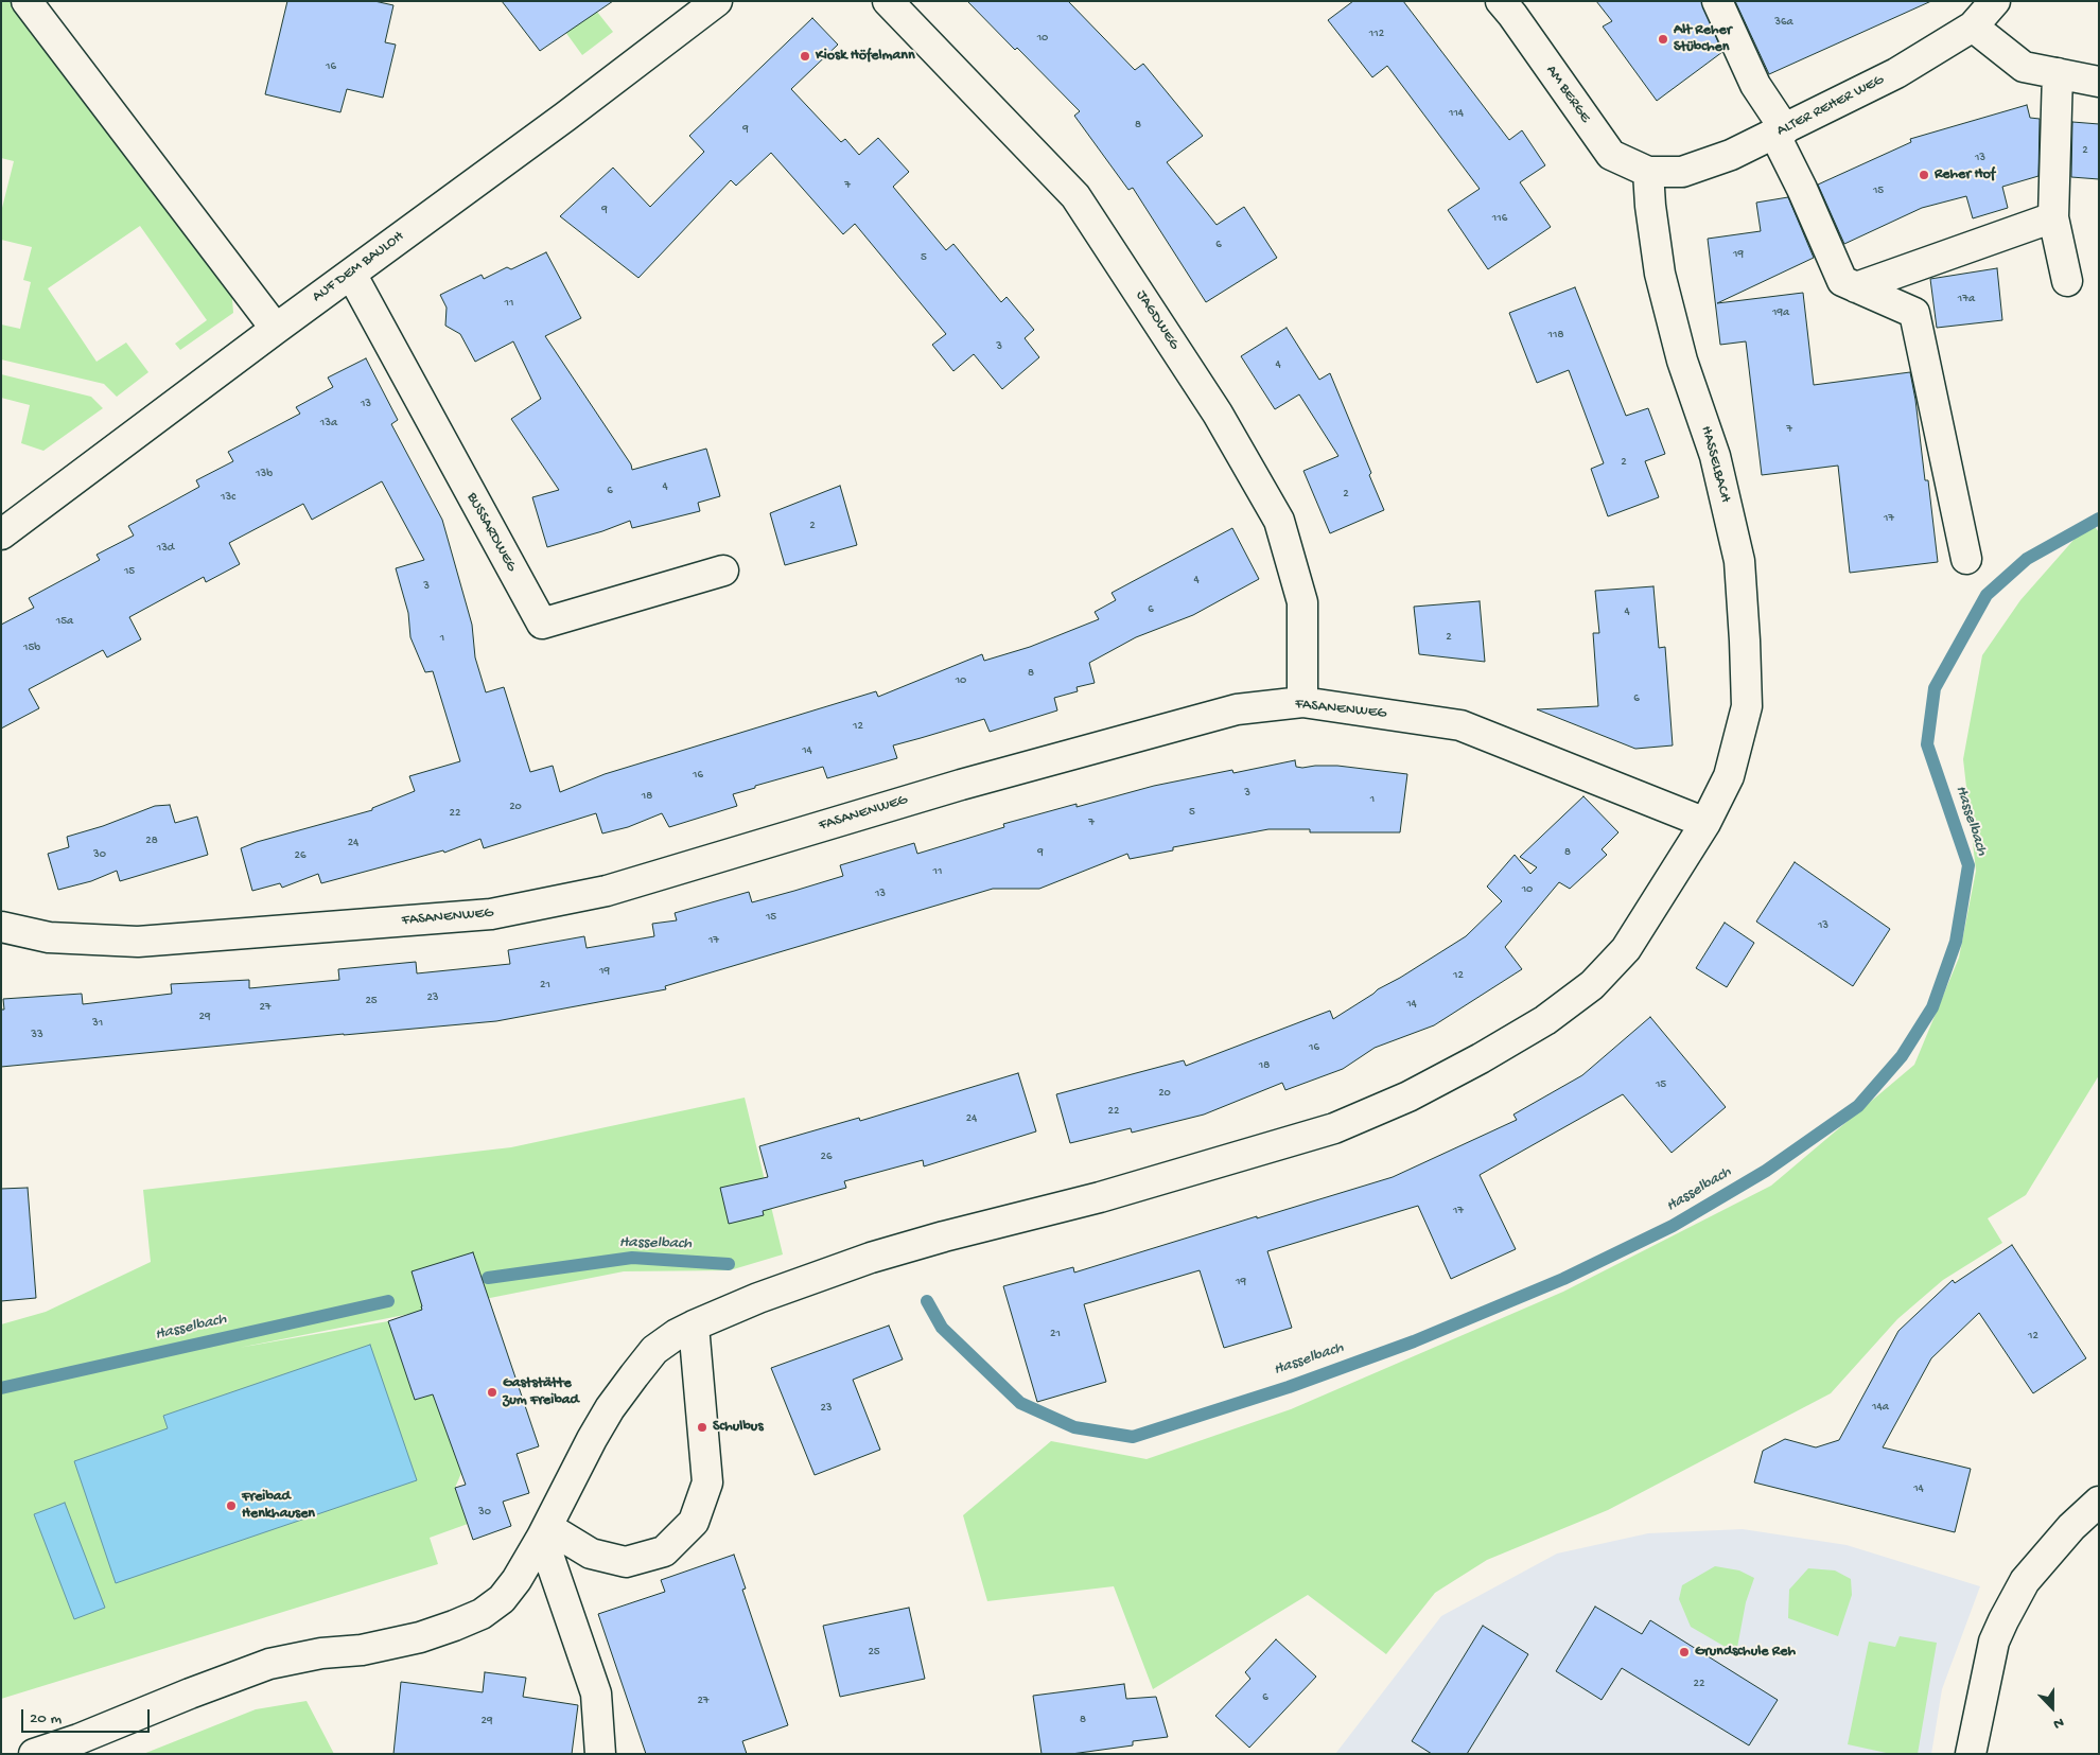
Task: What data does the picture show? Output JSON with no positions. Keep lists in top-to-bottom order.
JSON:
{
  "streets": {
    "street": [
      "AM BERGE",
      "ALTER REHER WEG",
      "AUF DEM BAULOH",
      "JAGDWEG",
      "HASSELBACH",
      "BUSSARDWEG",
      "FASANENWEG"
    ]
  },
  "crossings": [
    ["AM BERGE", "ALTER REHER WEG"],
    ["AM BERGE", "HASSELBACH"],
    ["ALTER REHER WEG", "HASSELBACH"],
    ["AUF DEM BAULOH", "BUSSARDWEG"],
    ["JAGDWEG", "FASANENWEG"],
    ["HASSELBACH", "FASANENWEG"]
  ],
  "water": ["Hasselbach"],
  "places": [
    "Alt Reher Stübchen",
    "Kiosk Höfelmann",
    "Reher Hof",
    "Gaststätte zum Freibad",
    "Schulbus",
    "Freibad Henkhausen",
    "Grundschule Reh"
  ],
  "house_numbers": [
    "36a",
    "112",
    "10",
    "16",
    "114",
    "8",
    "9",
    "2",
    "13",
    "7",
    "15",
    "9",
    "116",
    "6",
    "19",
    "5",
    "17a",
    "11",
    "19a",
    "118",
    "3",
    "4",
    "13",
    "13a",
    "7",
    "2",
    "13b",
    "4",
    "6",
    "2",
    "13c",
    "17",
    "2",
    "13d",
    "15",
    "4",
    "3",
    "6",
    "4",
    "15a",
    "2",
    "1",
    "15b",
    "8",
    "10",
    "6",
    "12",
    "14",
    "16",
    "3",
    "18",
    "1",
    "20",
    "5",
    "22",
    "7",
    "28",
    "24",
    "9",
    "8",
    "30",
    "26",
    "11",
    "10",
    "13",
    "15",
    "13",
    "17",
    "19",
    "12",
    "21",
    "23",
    "25",
    "14",
    "27",
    "29",
    "31",
    "33",
    "16",
    "18",
    "15",
    "20",
    "22",
    "24",
    "26",
    "17",
    "19",
    "21",
    "12",
    "14a",
    "23",
    "14",
    "30",
    "25",
    "22",
    "6",
    "27",
    "8",
    "29"
  ],
  "scale_bar": "20 m",
  "north": "bottom"
}
